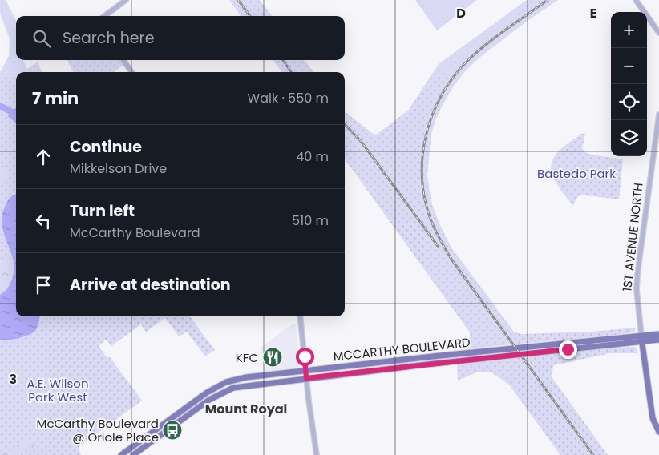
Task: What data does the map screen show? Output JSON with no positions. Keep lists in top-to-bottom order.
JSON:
{
  "streets": {
    "main road": ["1ST AVENUE NORTH", "MCCARTHY BOULEVARD"]
  },
  "crossings": [
    ["1ST AVENUE NORTH", "MCCARTHY BOULEVARD"]
  ],
  "districts": ["Mount Royal"],
  "parks": ["Bastedo Park", "A.E. Wilson Park West"],
  "places": {
    "restaurant": ["KFC"],
    "bus stop": ["McCarthy Boulevard @ Oriole Place"]
  },
  "page": {
    "map_buttons": ["+", "−"],
    "search": "Search here",
    "heading": ["7 min", "Walk · 550 m"],
    "list": [
      ["Continue", "Mikkelson Drive", "40 m"],
      ["Turn left", "McCarthy Boulevard", "510 m"],
      "Arrive at destination"
    ]
  },
  "grid": {
    "columns": ["D", "E"],
    "rows": ["3"]
  }
}
